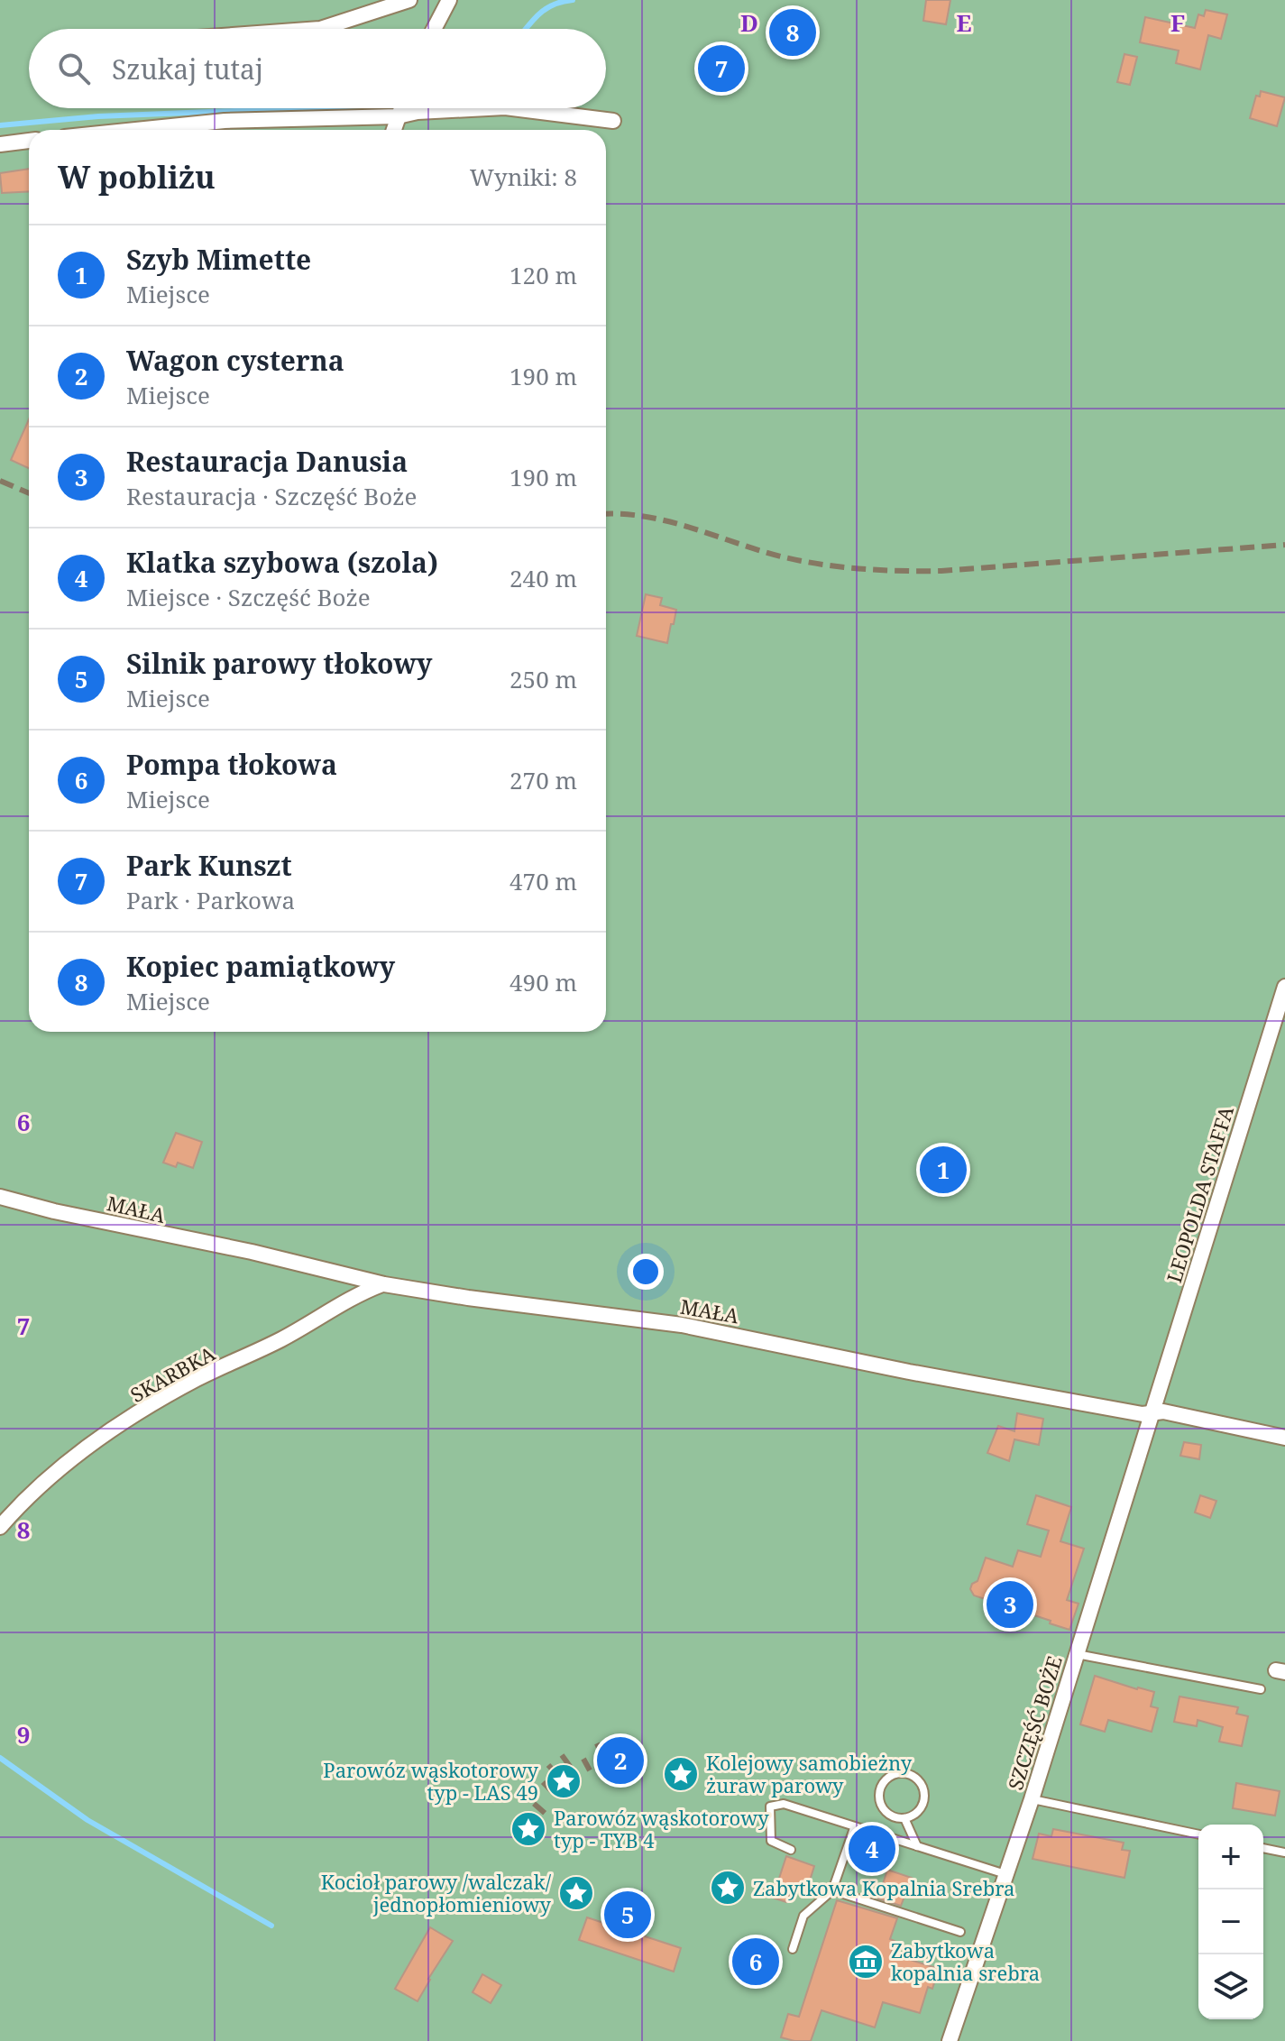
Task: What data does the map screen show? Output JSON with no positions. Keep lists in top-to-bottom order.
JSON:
{
  "streets": {
    "street": [
      "LEOPOLDA STAFFA",
      "MAŁA",
      "SKARBKA",
      "SZCZĘŚĆ BOŻE"
    ]
  },
  "crossings": [
    ["LEOPOLDA STAFFA", "MAŁA"],
    ["LEOPOLDA STAFFA", "SZCZĘŚĆ BOŻE"],
    ["MAŁA", "SKARBKA"],
    ["MAŁA", "SZCZĘŚĆ BOŻE"]
  ],
  "places": {
    "place": [
      "Kolejowy samobieżny żuraw parowy",
      "Parowóz wąskotorowy typ - LAS 49",
      "Parowóz wąskotorowy typ - TYB 4",
      "Zabytkowa Kopalnia Srebra",
      "Kocioł parowy /walczak/ jednopłomieniowy"
    ],
    "museum": ["Zabytkowa kopalnia srebra"]
  },
  "page": {
    "pins": [
      "8",
      "7",
      "1",
      "3",
      "2",
      "4",
      "5",
      "6"
    ],
    "search": "Szukaj tutaj",
    "heading": ["W pobliżu", "Wyniki: 8"],
    "list": [
      {
        "mark": "1",
        "name": "Szyb Mimette",
        "note": "Miejsce",
        "value": "120 m"
      },
      {
        "mark": "2",
        "name": "Wagon cysterna",
        "note": "Miejsce",
        "value": "190 m"
      },
      {
        "mark": "3",
        "name": "Restauracja Danusia",
        "note": "Restauracja · Szczęść Boże",
        "value": "190 m"
      },
      {
        "mark": "4",
        "name": "Klatka szybowa (szola)",
        "note": "Miejsce · Szczęść Boże",
        "value": "240 m"
      },
      {
        "mark": "5",
        "name": "Silnik parowy tłokowy",
        "note": "Miejsce",
        "value": "250 m"
      },
      {
        "mark": "6",
        "name": "Pompa tłokowa",
        "note": "Miejsce",
        "value": "270 m"
      },
      {
        "mark": "7",
        "name": "Park Kunszt",
        "note": "Park · Parkowa",
        "value": "470 m"
      },
      {
        "mark": "8",
        "name": "Kopiec pamiątkowy",
        "note": "Miejsce",
        "value": "490 m"
      }
    ],
    "map_buttons": ["+", "−"]
  },
  "grid": {
    "columns": ["D", "E", "F"],
    "rows": [
      "6",
      "7",
      "8",
      "9"
    ]
  }
}
